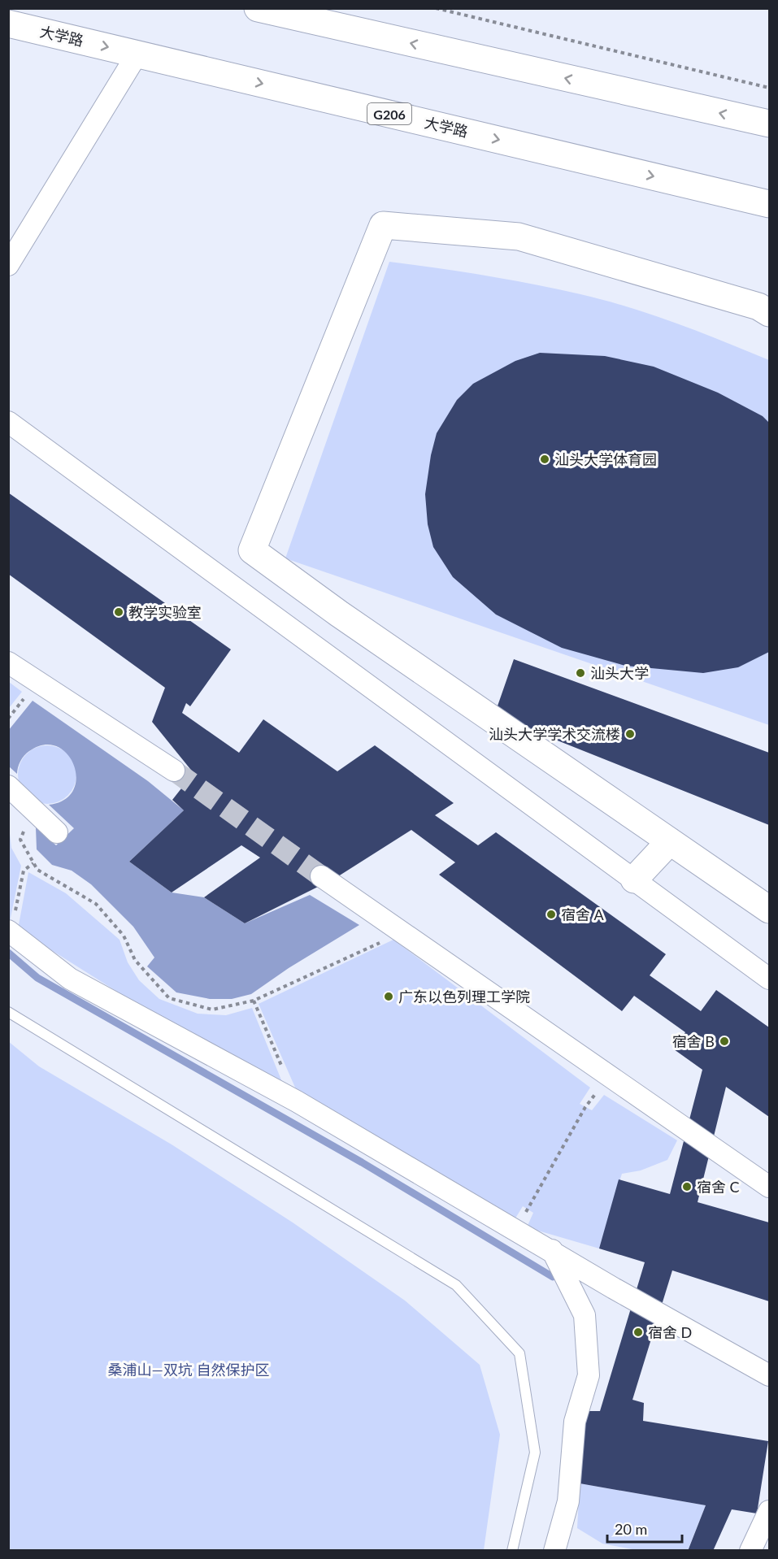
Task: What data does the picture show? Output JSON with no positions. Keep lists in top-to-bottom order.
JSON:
{
  "streets": {
    "main road": ["大学路", "G206"]
  },
  "parks": ["桑浦山—双坑 自然保护区"],
  "places": [
    "汕头大学体育园",
    "教学实验室",
    "汕头大学",
    "汕头大学学术交流楼",
    "宿舍 A",
    "广东以色列理工学院",
    "宿舍 B",
    "宿舍 C",
    "宿舍 D"
  ],
  "scale_bar": "20 m"
}
